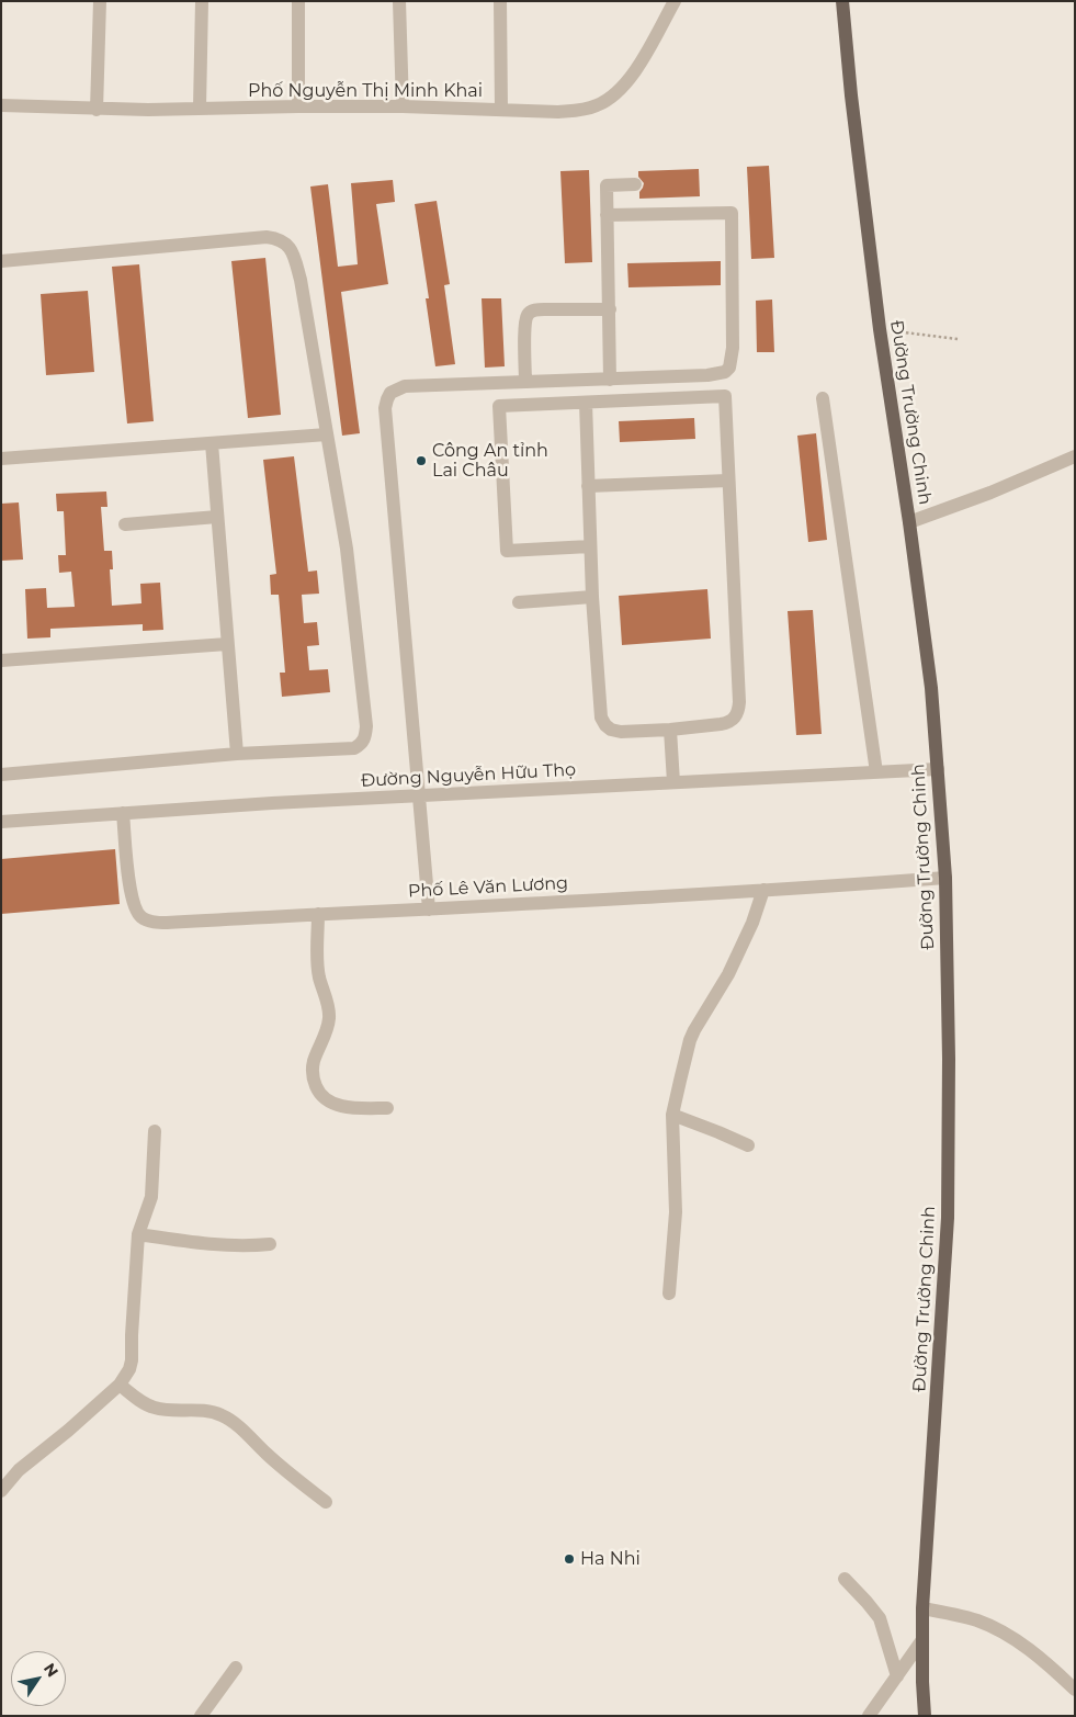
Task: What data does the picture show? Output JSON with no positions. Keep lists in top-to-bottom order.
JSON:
{
  "streets": {
    "main road": ["Đường Trường Chinh"],
    "street": ["Phố Nguyễn Thị Minh Khai", "Đường Nguyễn Hữu Thọ", "Phố Lê Văn Lương"]
  },
  "crossings": [
    ["Đường Trường Chinh", "Đường Nguyễn Hữu Thọ"],
    ["Đường Trường Chinh", "Phố Lê Văn Lương"],
    ["Đường Nguyễn Hữu Thọ", "Phố Lê Văn Lương"]
  ],
  "places": ["Công An tỉnh Lai Châu", "Ha Nhi"],
  "north": "top right"
}
